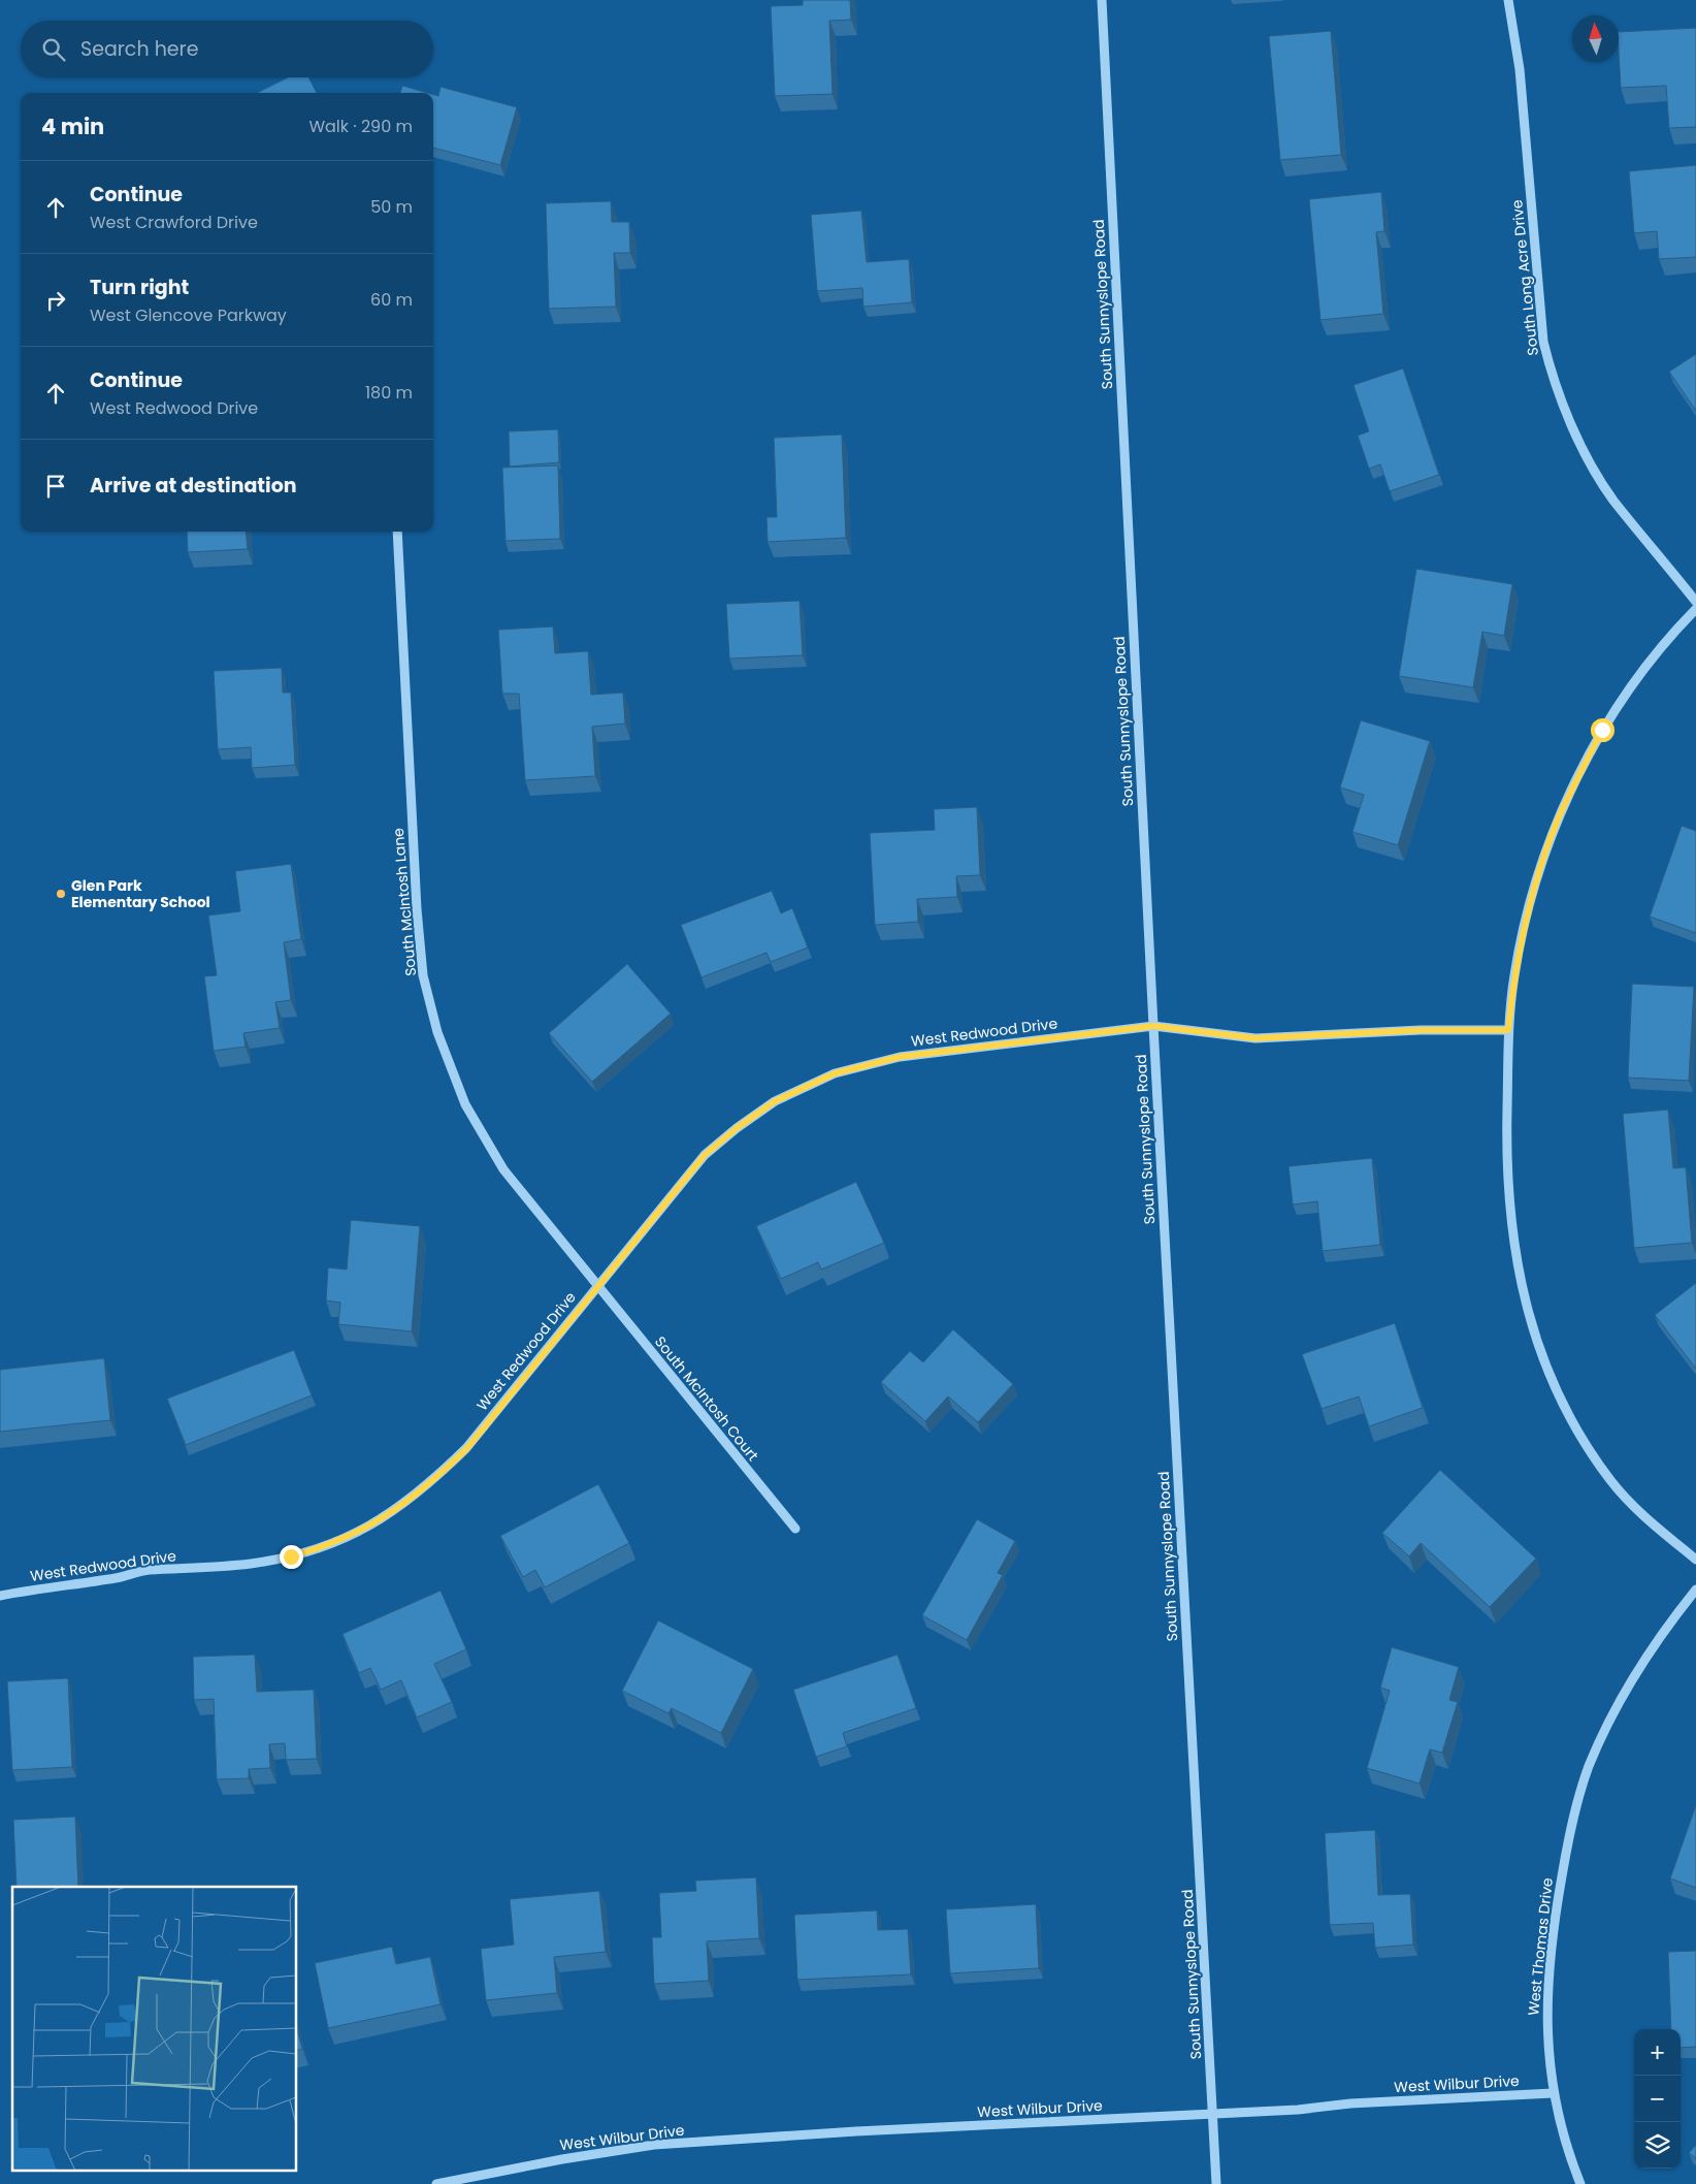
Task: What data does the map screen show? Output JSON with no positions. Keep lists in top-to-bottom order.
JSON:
{
  "streets": {
    "street": [
      "South Long Acre Drive",
      "South Sunnyslope Road",
      "South McIntosh Lane",
      "West Redwood Drive",
      "South McIntosh Court",
      "West Thomas Drive",
      "West Wilbur Drive"
    ]
  },
  "crossings": [
    ["South Sunnyslope Road", "West Redwood Drive"],
    ["South Sunnyslope Road", "West Wilbur Drive"],
    ["South McIntosh Lane", "West Redwood Drive"],
    ["South McIntosh Lane", "South McIntosh Court"],
    ["West Redwood Drive", "South McIntosh Court"],
    ["West Thomas Drive", "West Wilbur Drive"]
  ],
  "places": ["Glen Park Elementary School"],
  "north": "top",
  "page": {
    "search": "Search here",
    "heading": ["4 min", "Walk · 290 m"],
    "list": [
      ["Continue", "West Crawford Drive", "50 m"],
      ["Turn right", "West Glencove Parkway", "60 m"],
      ["Continue", "West Redwood Drive", "180 m"],
      "Arrive at destination"
    ],
    "map_buttons": ["+", "−"]
  }
}
